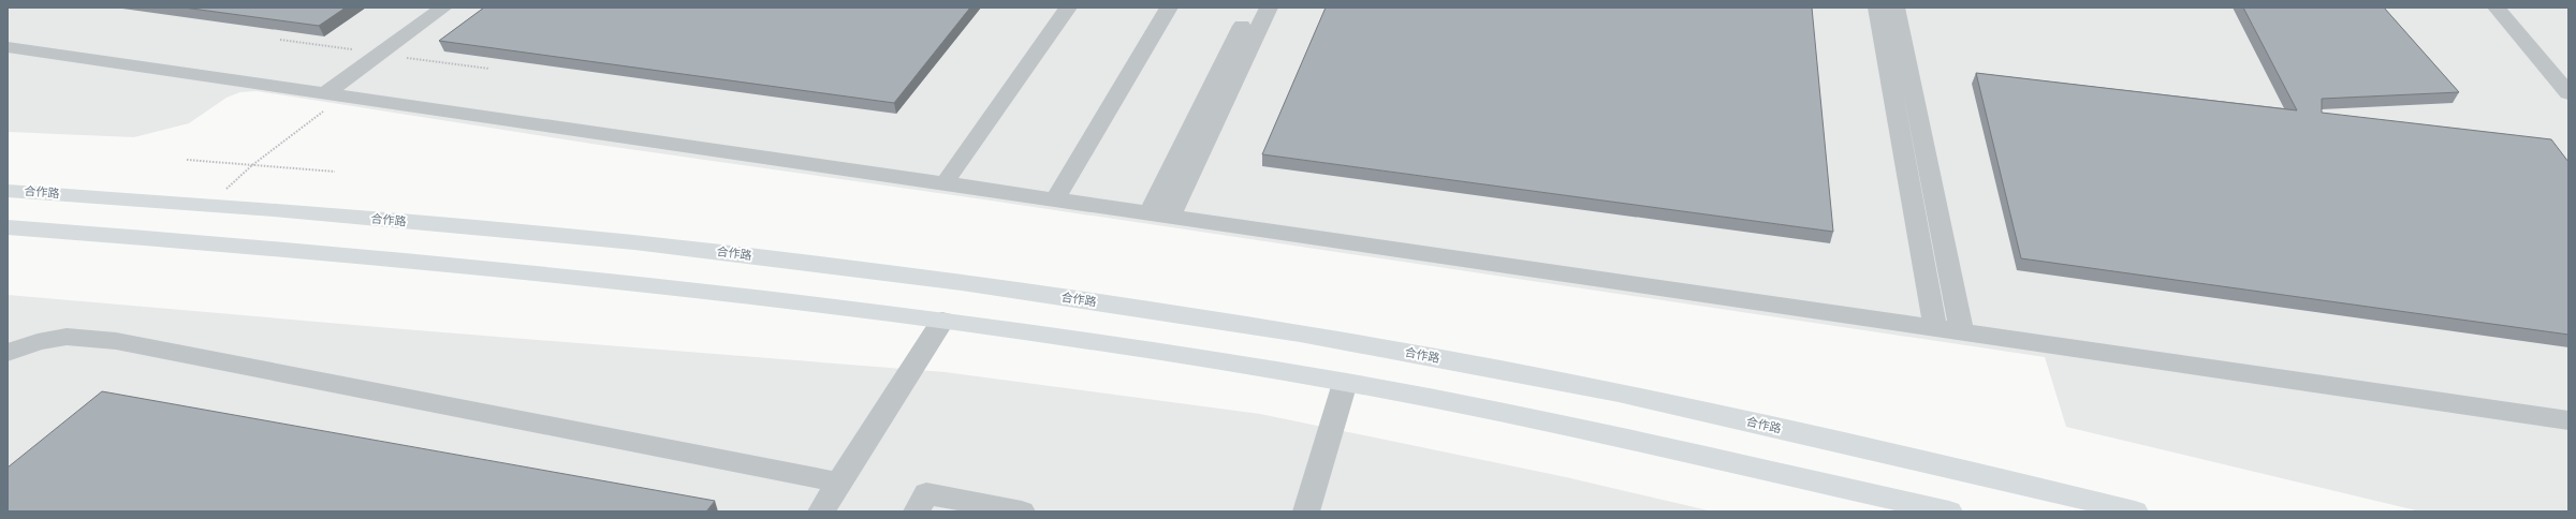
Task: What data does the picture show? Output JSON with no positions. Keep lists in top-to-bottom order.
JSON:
{
  "streets": {
    "main road": ["合作路"]
  }
}
